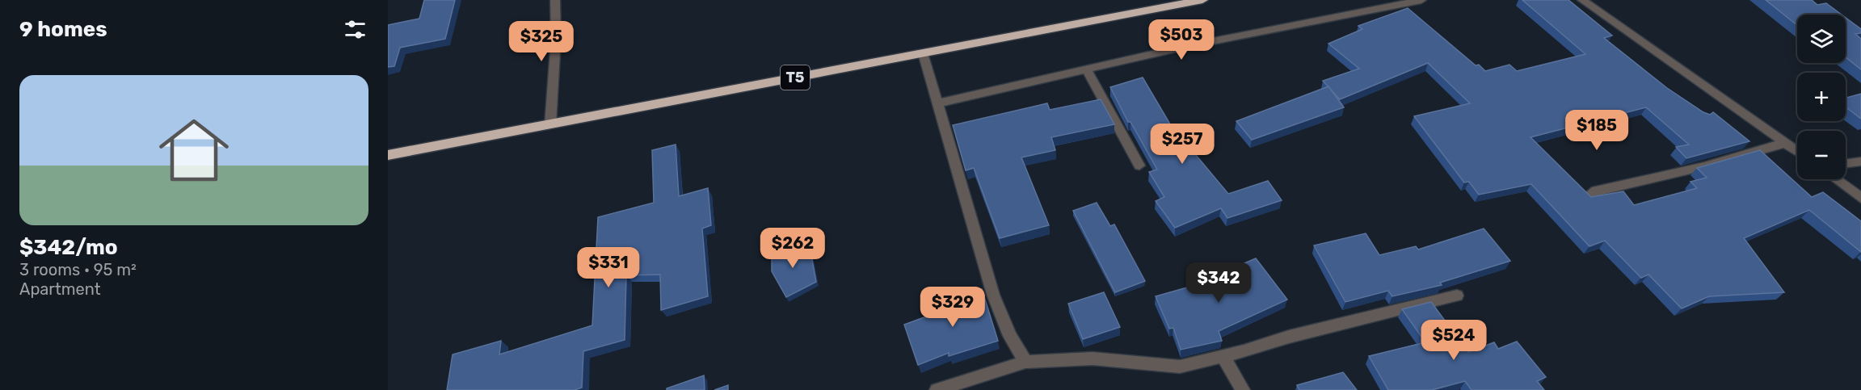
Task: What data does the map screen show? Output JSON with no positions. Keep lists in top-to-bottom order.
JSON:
{
  "streets": {
    "highway": ["T5"]
  },
  "page": {
    "heading": "9 homes",
    "map_buttons": ["+", "−"],
    "price": [
      "$503",
      "$325",
      "$185",
      "$257",
      "$262",
      "$331",
      "$342",
      "$329",
      "$524"
    ],
    "list": [
      {
        "name": "$342/mo",
        "note": "3 rooms · 95 m² · Apartment"
      }
    ]
  }
}
